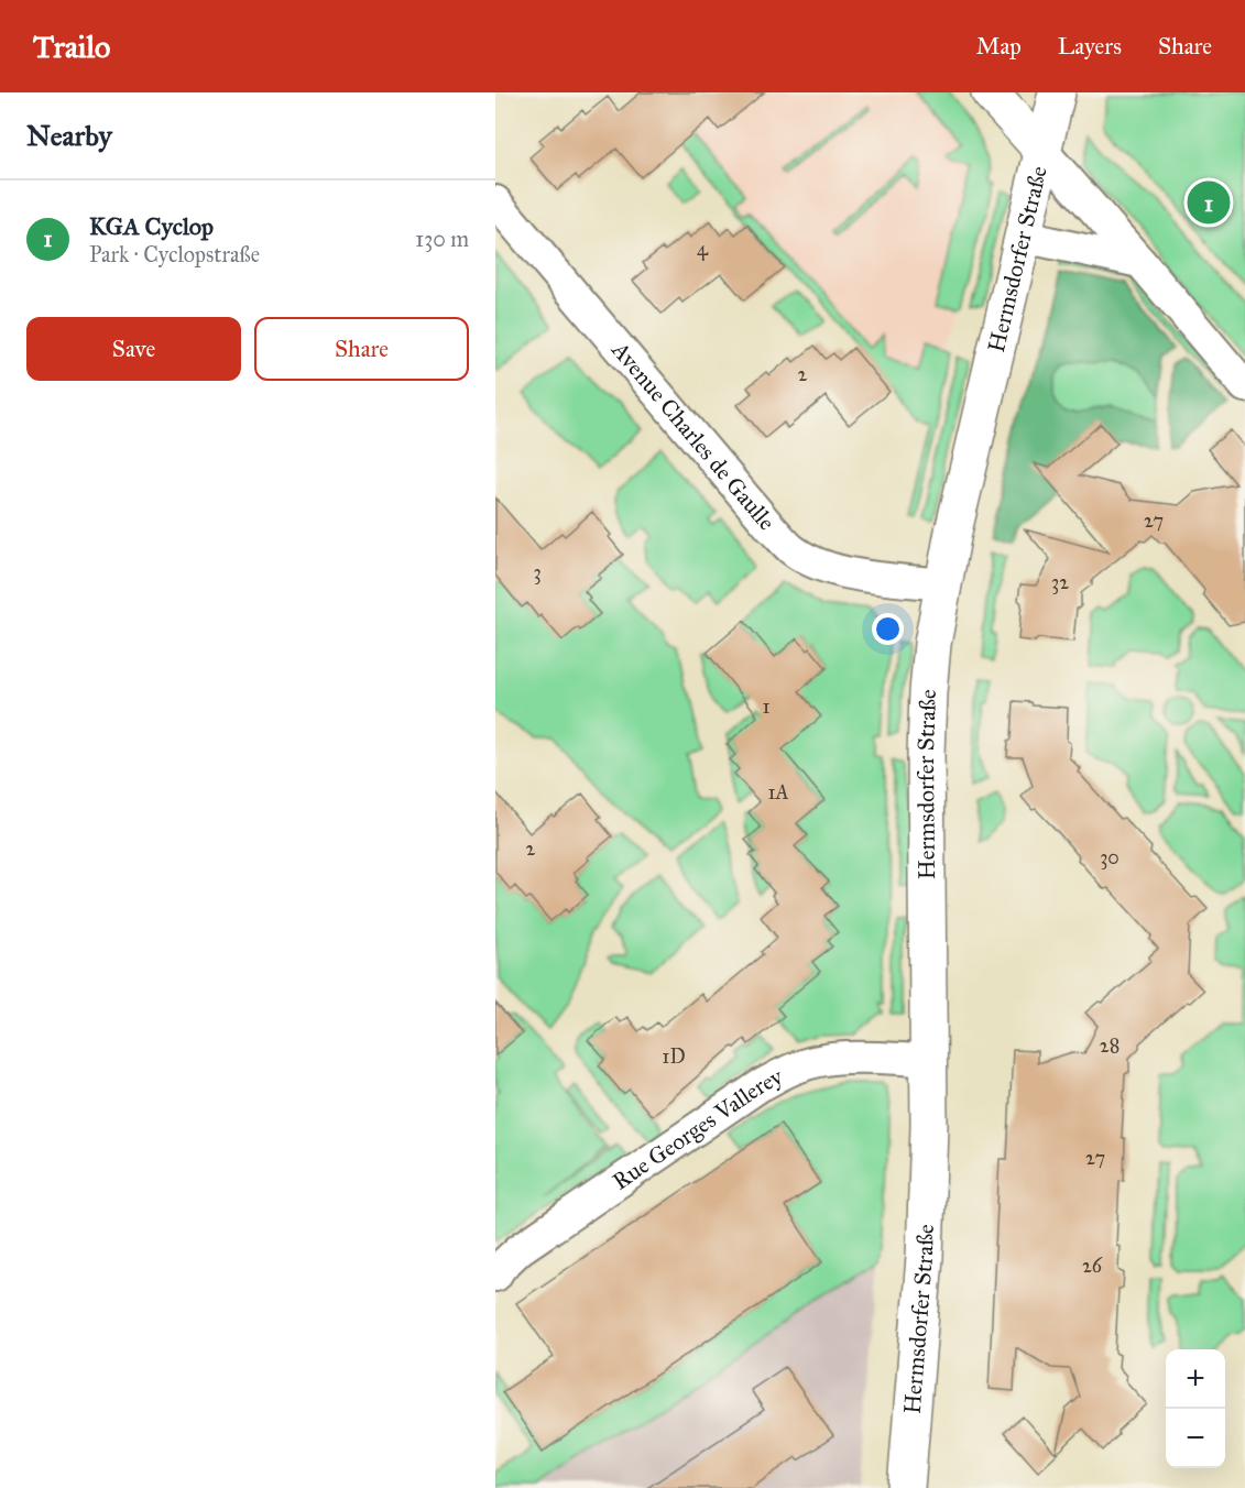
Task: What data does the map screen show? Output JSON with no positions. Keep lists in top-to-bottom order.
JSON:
{
  "streets": {
    "main road": ["Hermsdorfer Straße"],
    "street": ["Avenue Charles de Gaulle", "Rue Georges Vallerey"]
  },
  "crossings": [
    ["Hermsdorfer Straße", "Avenue Charles de Gaulle"],
    ["Hermsdorfer Straße", "Rue Georges Vallerey"]
  ],
  "house_numbers": [
    "4",
    "2",
    "27",
    "3",
    "32",
    "1",
    "1A",
    "2",
    "30",
    "28",
    "1D",
    "27",
    "26"
  ],
  "page": {
    "header": "Trailo",
    "nav": ["Map", "Layers", "Share"],
    "heading": "Nearby",
    "list": [
      {
        "mark": "1",
        "name": "KGA Cyclop",
        "note": "Park · Cyclopstraße",
        "value": "130 m"
      }
    ],
    "pins": "1",
    "buttons": ["Save", "Share"],
    "map_buttons": ["+", "−"]
  }
}
